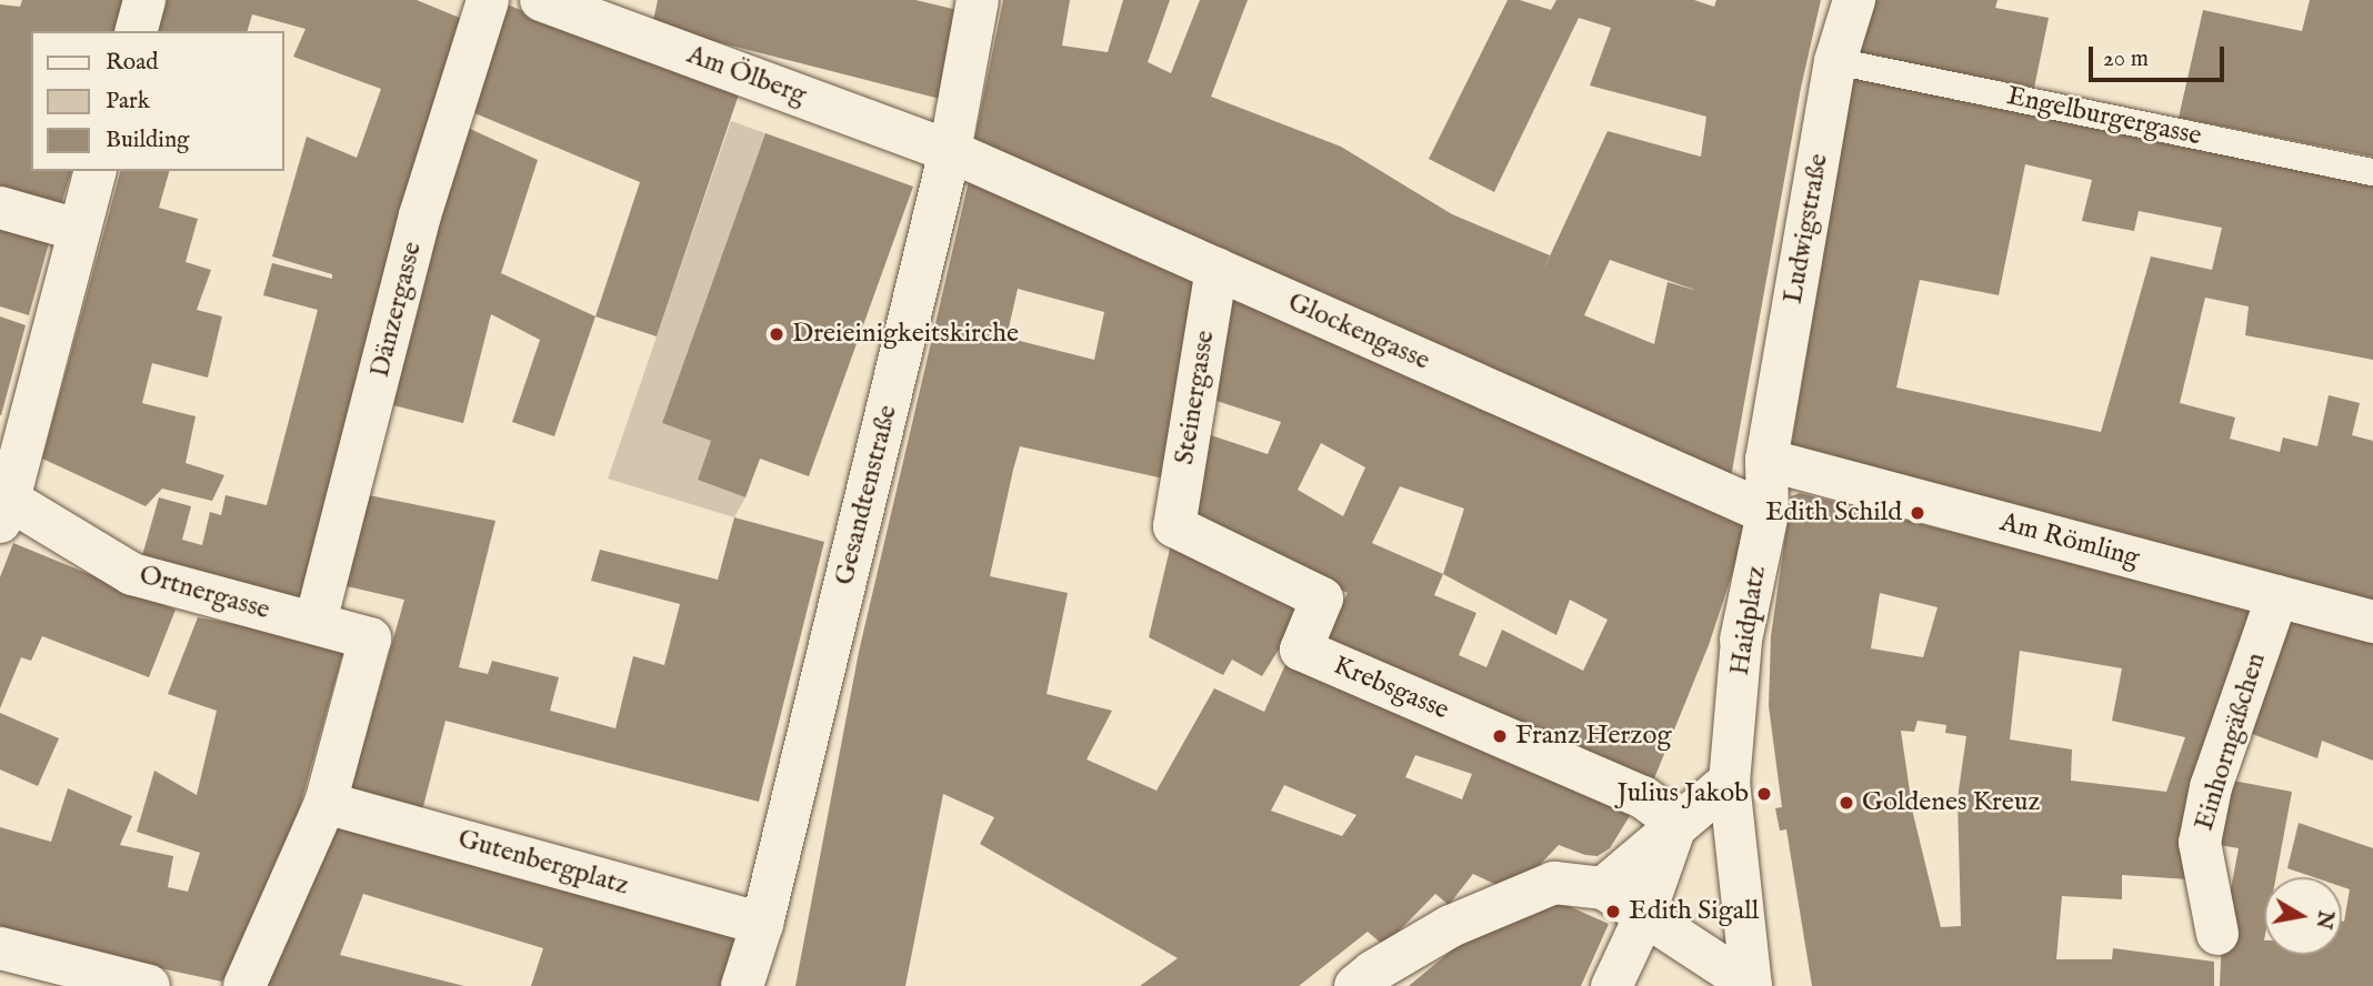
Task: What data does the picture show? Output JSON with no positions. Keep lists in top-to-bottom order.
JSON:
{
  "streets": {
    "street": [
      "Am Ölberg",
      "Ludwigstraße",
      "Dänzergasse",
      "Glockengasse",
      "Steinergasse",
      "Gesandtenstraße",
      "Am Römling",
      "Ortnergasse",
      "Haidplatz",
      "Krebsgasse",
      "Einhorngäßchen",
      "Gutenbergplatz"
    ],
    "lane": ["Engelburgergasse"]
  },
  "crossings": [
    ["Am Ölberg", "Glockengasse"],
    ["Am Ölberg", "Gesandtenstraße"],
    ["Engelburgergasse", "Ludwigstraße"],
    ["Ludwigstraße", "Am Römling"],
    ["Ludwigstraße", "Haidplatz"],
    ["Dänzergasse", "Ortnergasse"],
    ["Glockengasse", "Steinergasse"],
    ["Glockengasse", "Gesandtenstraße"],
    ["Glockengasse", "Haidplatz"],
    ["Steinergasse", "Krebsgasse"],
    ["Gesandtenstraße", "Gutenbergplatz"],
    ["Am Römling", "Haidplatz"],
    ["Am Römling", "Einhorngäßchen"],
    ["Ortnergasse", "Gutenbergplatz"]
  ],
  "places": [
    "Dreieinigkeitskirche",
    "Edith Schild",
    "Franz Herzog",
    "Julius Jakob",
    "Goldenes Kreuz",
    "Edith Sigall"
  ],
  "legend": ["Road", "Park", "Building"],
  "scale_bar": "20 m",
  "north": "right"
}
